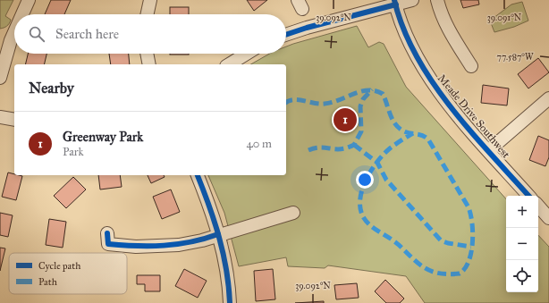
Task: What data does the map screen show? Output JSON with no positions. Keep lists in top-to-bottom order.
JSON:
{
  "streets": {
    "street": ["Meade Drive Southwest"]
  },
  "legend": ["Cycle path", "Path"],
  "page": {
    "search": "Search here",
    "heading": "Nearby",
    "pins": "1",
    "list": [
      {
        "mark": "1",
        "name": "Greenway Park",
        "note": "Park",
        "value": "40 m"
      }
    ],
    "map_buttons": ["+", "−"]
  },
  "coordinates": ["39.092°N", "39.091°N", "77.587°W"]
}
